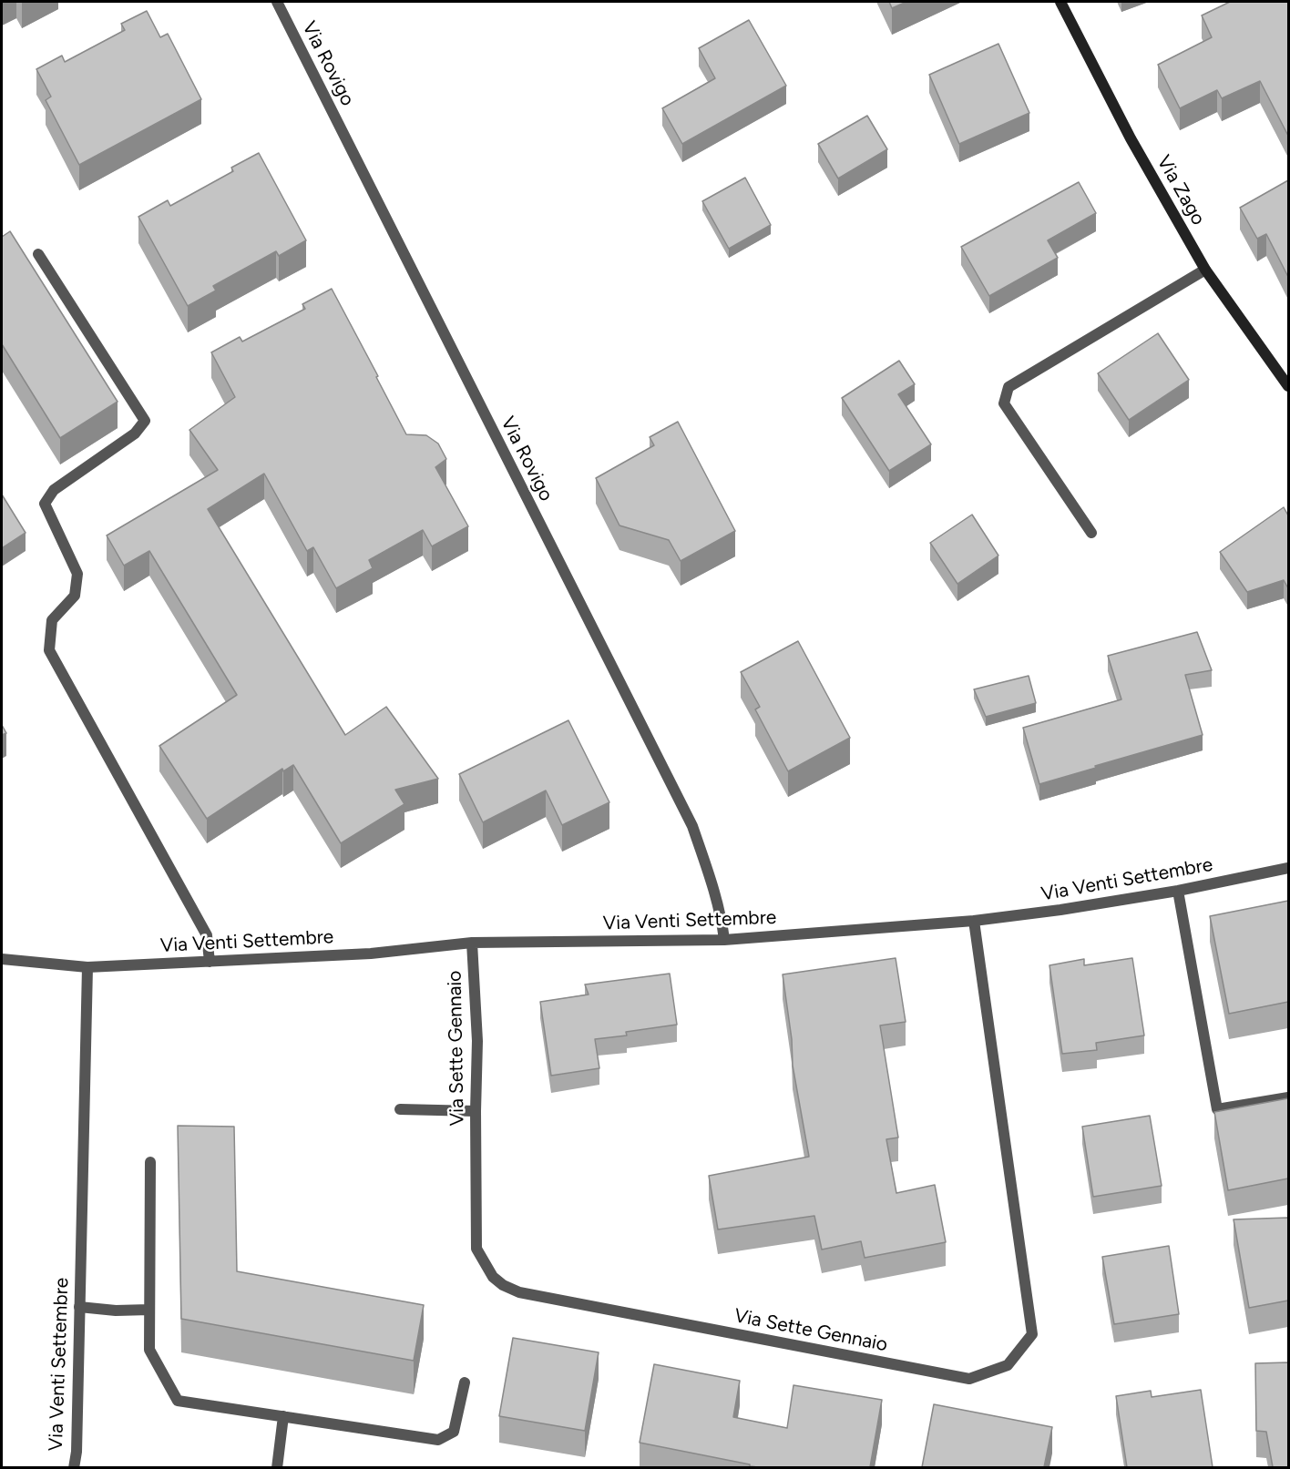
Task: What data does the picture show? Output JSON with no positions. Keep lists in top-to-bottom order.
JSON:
{
  "streets": {
    "street": [
      "Via Rovigo",
      "Via Zago",
      "Via Venti Settembre",
      "Via Sette Gennaio"
    ]
  },
  "crossings": [
    ["Via Rovigo", "Via Venti Settembre"],
    ["Via Venti Settembre", "Via Sette Gennaio"]
  ]
}
